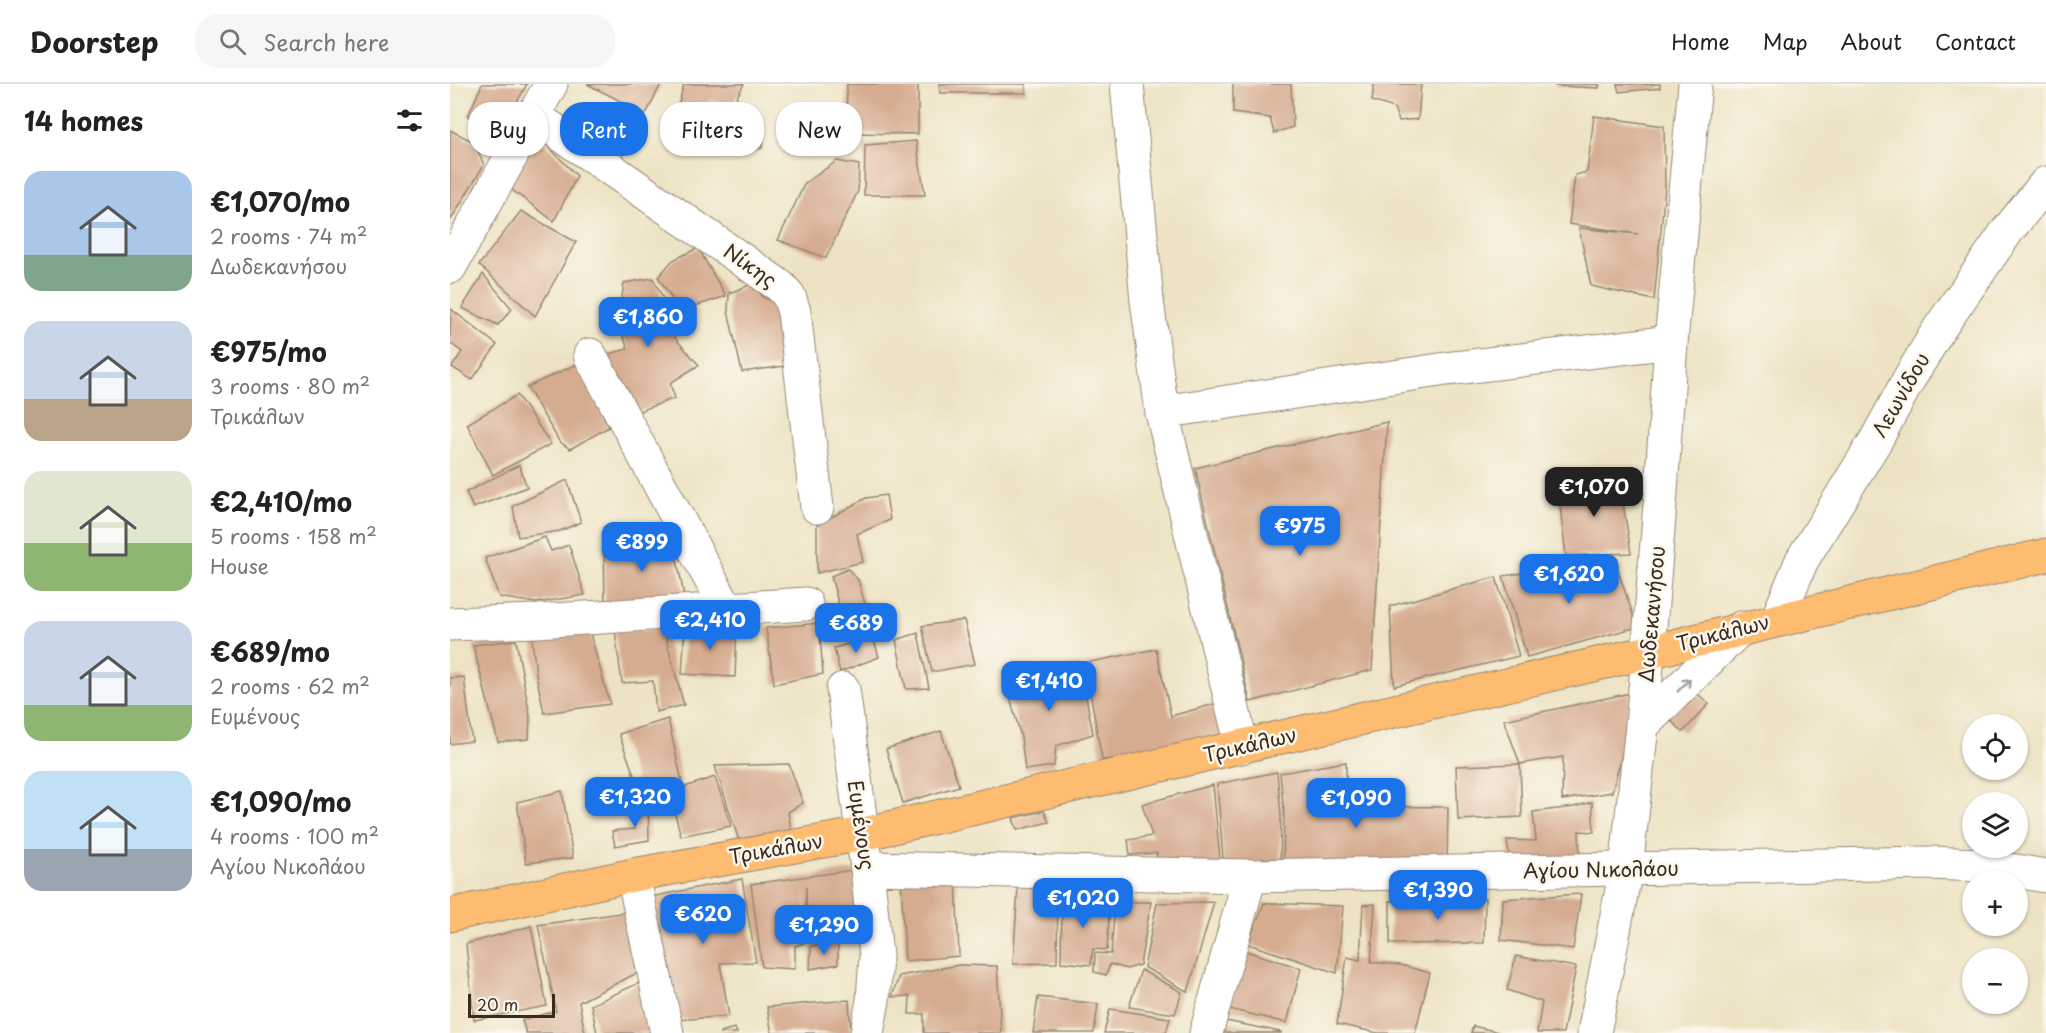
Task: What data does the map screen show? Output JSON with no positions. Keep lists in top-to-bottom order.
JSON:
{
  "streets": {
    "main road": ["Τρικάλων"],
    "street": [
      "Νίκης",
      "Λεωνίδου",
      "Δωδεκανήσου",
      "Ευμένους",
      "Αγίου Νικολάου"
    ]
  },
  "crossings": [
    ["Λεωνίδου", "Τρικάλων"],
    ["Δωδεκανήσου", "Τρικάλων"],
    ["Δωδεκανήσου", "Αγίου Νικολάου"],
    ["Τρικάλων", "Ευμένους"],
    ["Ευμένους", "Αγίου Νικολάου"]
  ],
  "scale_bar": "20 m",
  "page": {
    "header": "Doorstep",
    "search": "Search here",
    "nav": [
      "Home",
      "Map",
      "About",
      "Contact"
    ],
    "heading": "14 homes",
    "chip": [
      "Buy",
      "Rent",
      "Filters",
      "New"
    ],
    "list": [
      {
        "name": "€1,070/mo",
        "note": "2 rooms · 74 m² · Δωδεκανήσου"
      },
      {
        "name": "€975/mo",
        "note": "3 rooms · 80 m² · Τρικάλων"
      },
      {
        "name": "€2,410/mo",
        "note": "5 rooms · 158 m² · House"
      },
      {
        "name": "€689/mo",
        "note": "2 rooms · 62 m² · Ευμένους"
      },
      {
        "name": "€1,090/mo",
        "note": "4 rooms · 100 m² · Αγίου Νικολάου"
      }
    ],
    "price": [
      "€1,860",
      "€1,070",
      "€975",
      "€899",
      "€1,620",
      "€2,410",
      "€689",
      "€1,410",
      "€1,320",
      "€1,090",
      "€1,390",
      "€1,020",
      "€620",
      "€1,290"
    ],
    "map_buttons": ["+", "−"],
    "scale": "20 m"
  }
}
